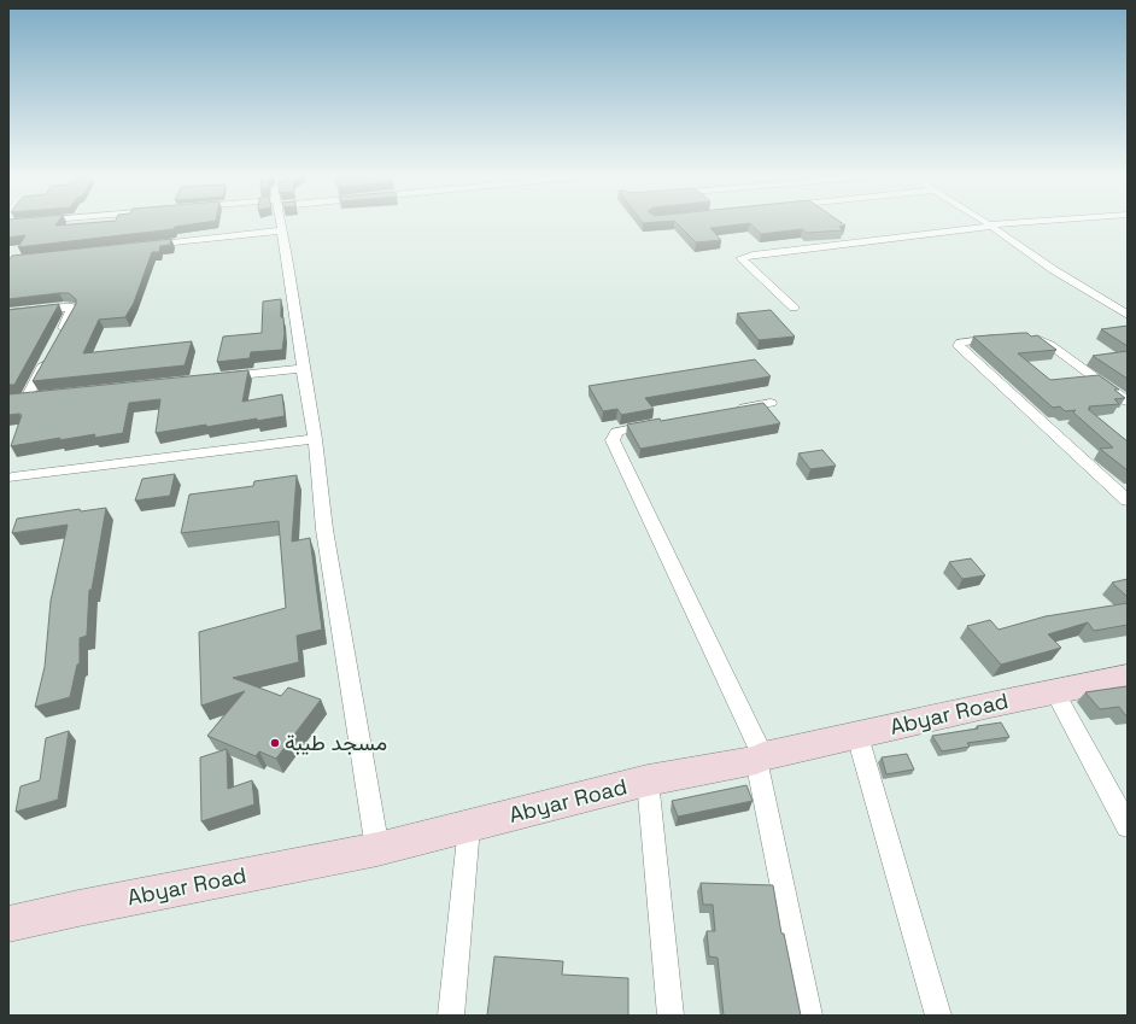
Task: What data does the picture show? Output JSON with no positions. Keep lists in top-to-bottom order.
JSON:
{
  "streets": {
    "main road": ["Abyar Road"]
  },
  "places": ["مسجد طيبة"]
}
